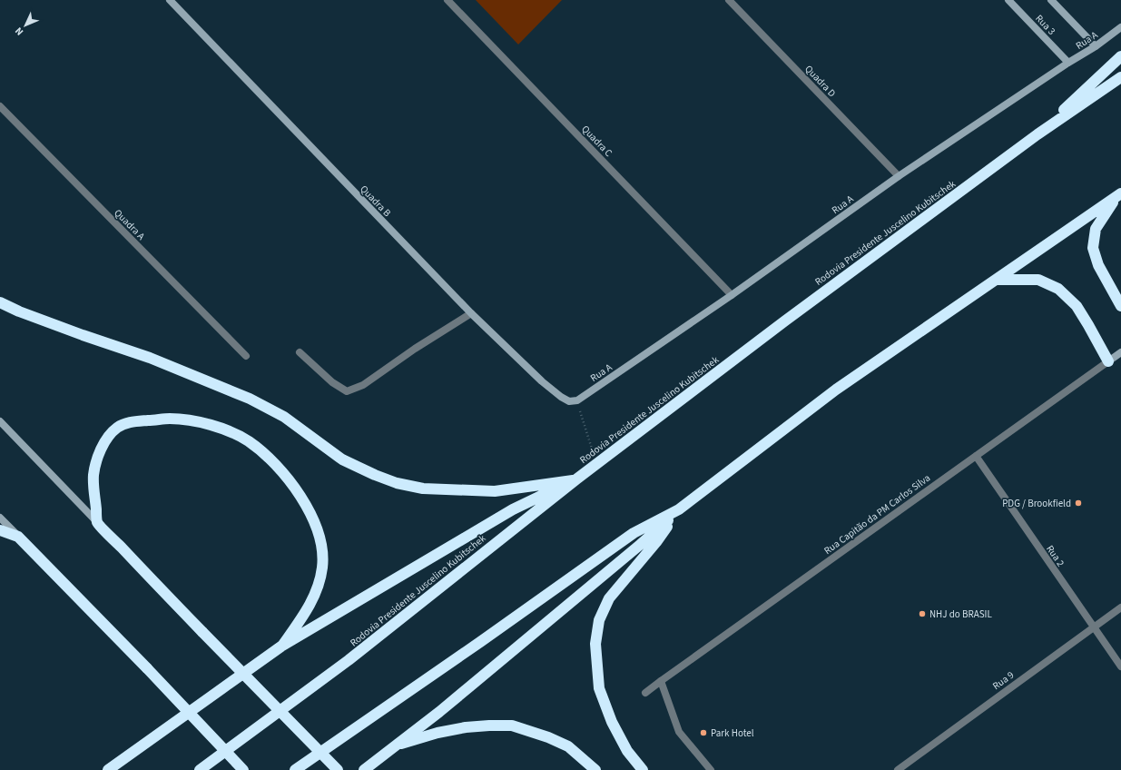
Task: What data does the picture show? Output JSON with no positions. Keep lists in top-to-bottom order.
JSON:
{
  "streets": {
    "highway": ["Rodovia Presidente Juscelino Kubitschek"],
    "street": [
      "Rua 3",
      "Rua A",
      "Quadra D",
      "Quadra C",
      "Quadra B",
      "Quadra A",
      "Rua Capitão da PM Carlos Silva",
      "Rua 2",
      "Rua 9"
    ]
  },
  "crossings": [
    ["Rua 3", "Rua A"],
    ["Rua A", "Quadra D"],
    ["Rua A", "Quadra C"],
    ["Rua A", "Quadra B"],
    ["Rua Capitão da PM Carlos Silva", "Rua 2"],
    ["Rua 2", "Rua 9"]
  ],
  "places": ["PDG / Brookfield", "NHJ do BRASIL", "Park Hotel"],
  "north": "bottom left"
}
